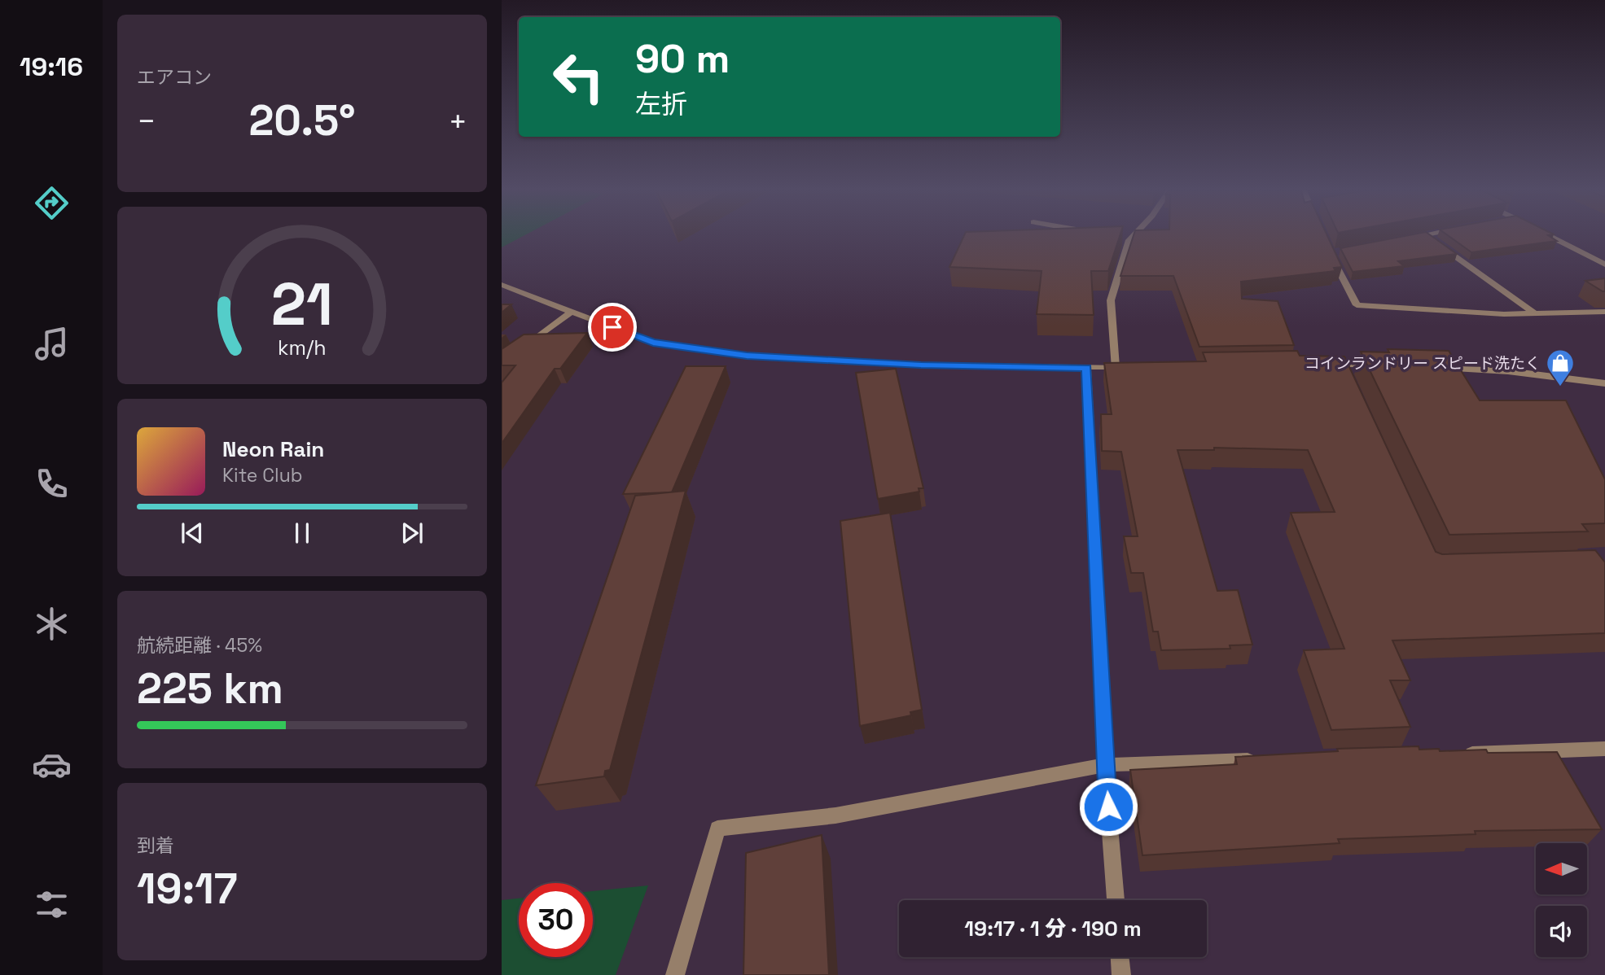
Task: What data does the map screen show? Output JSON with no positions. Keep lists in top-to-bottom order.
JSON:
{
  "places": {
    "shop": ["コインランドリー スピード洗たく"]
  },
  "north": "left",
  "page": {
    "tabs": "19:16",
    "tile": [
      "エアコン",
      ["航続距離 · 45%", "225 km"],
      ["到着", "19:17"]
    ],
    "turn": ["90 m", "左折"],
    "heat": ["−", "20.5°", "+"],
    "song": ["Neon Rain", "Kite Club"],
    "limit": "30",
    "trip": "19:17 · 1 分 · 190 m",
    "gauge": ["21", "km/h"]
  }
}
